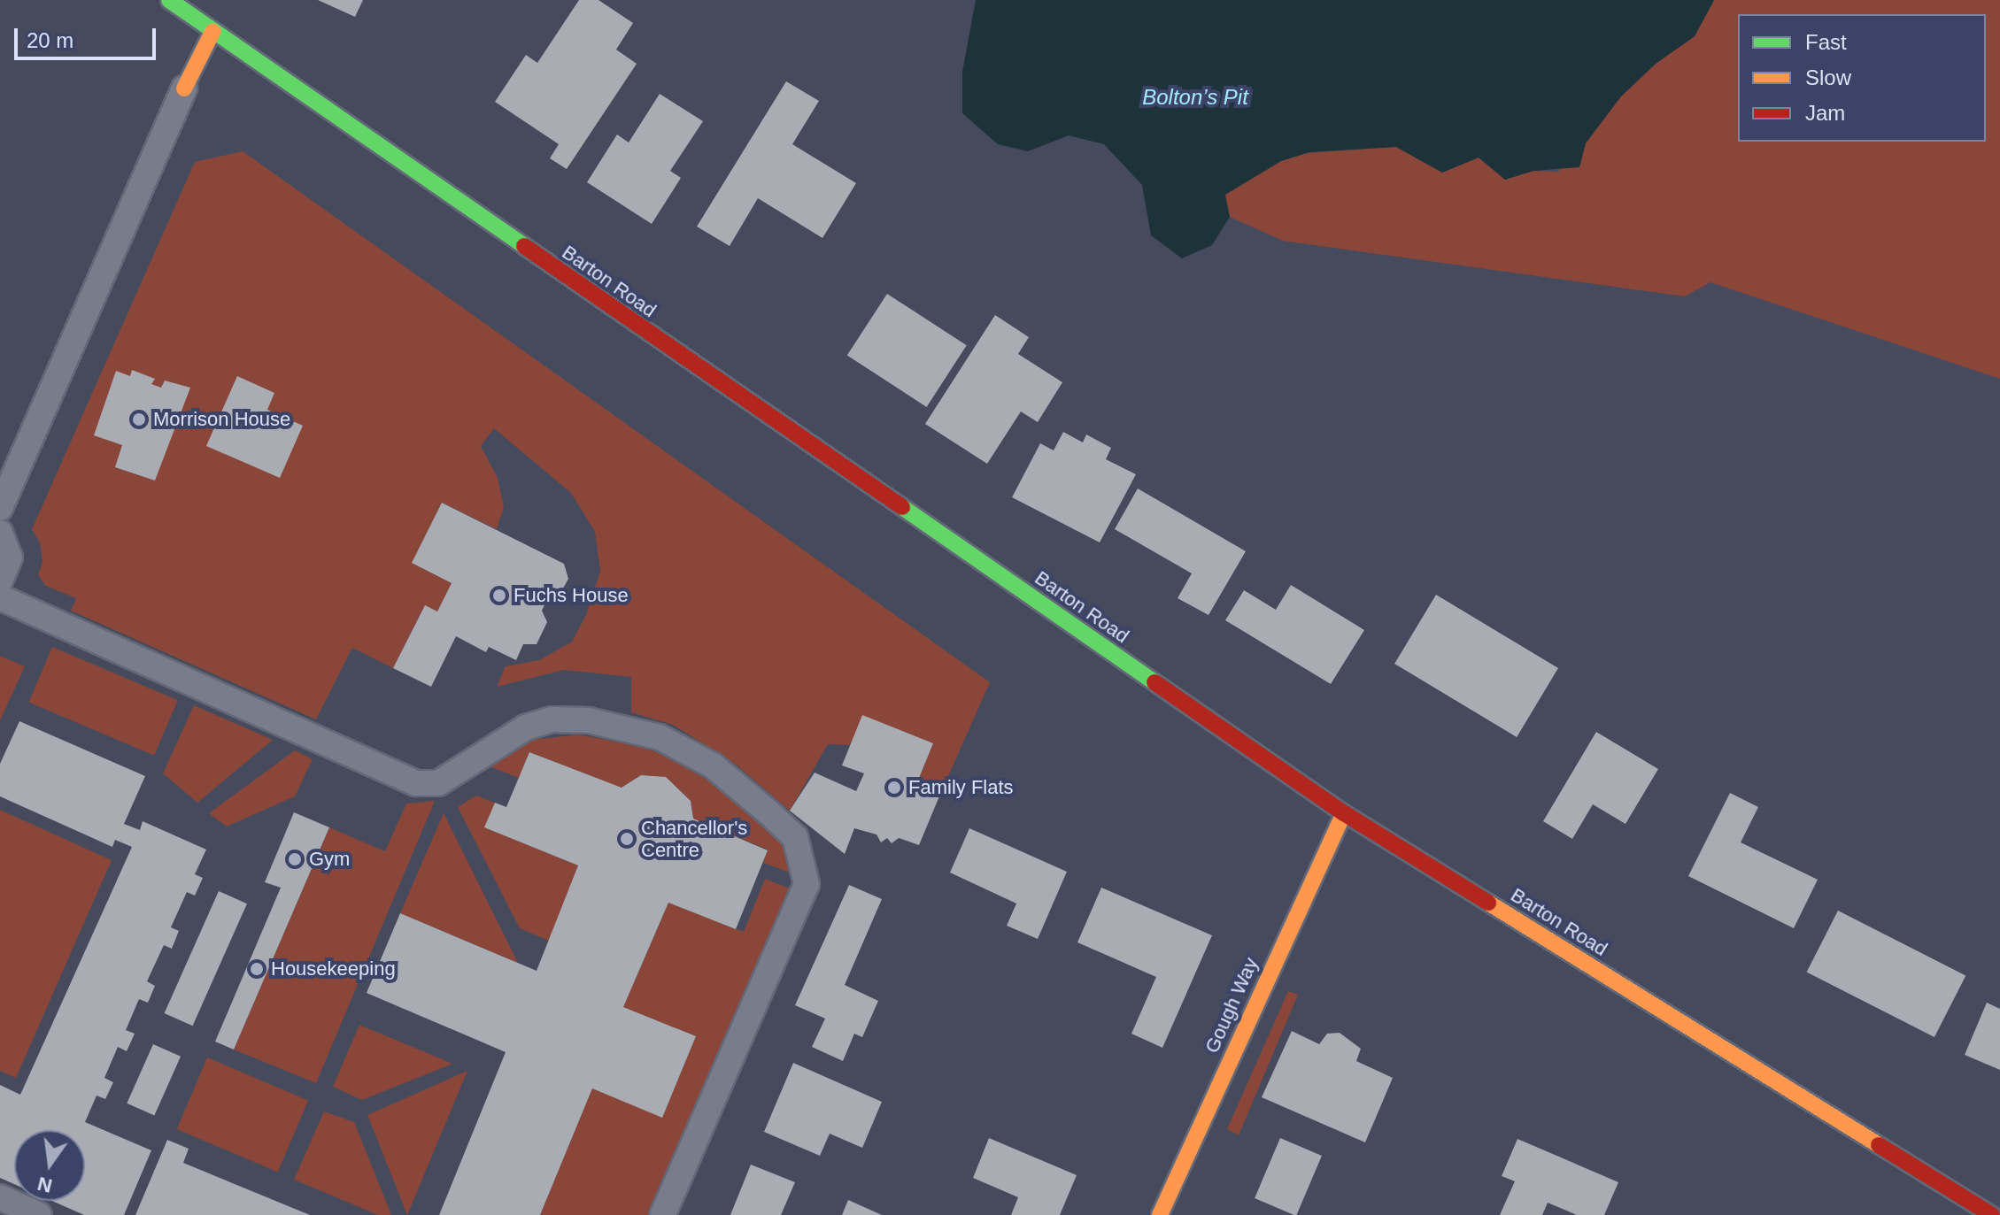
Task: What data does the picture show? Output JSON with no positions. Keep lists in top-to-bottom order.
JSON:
{
  "streets": {
    "main road": ["Barton Road", "Gough Way"]
  },
  "crossings": [
    ["Barton Road", "Gough Way"]
  ],
  "water": ["Bolton’s Pit"],
  "places": [
    "Morrison House",
    "Fuchs House",
    "Family Flats",
    "Chancellor's Centre",
    "Gym",
    "Housekeeping"
  ],
  "legend": ["Fast", "Slow", "Jam"],
  "scale_bar": "20 m",
  "north": "bottom"
}
